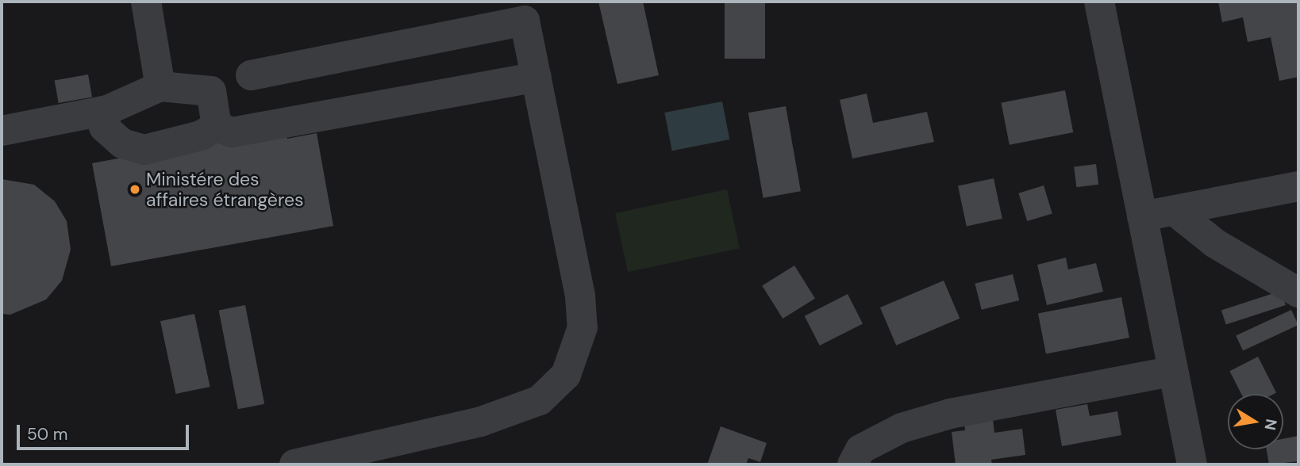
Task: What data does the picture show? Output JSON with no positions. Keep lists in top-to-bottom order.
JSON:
{
  "places": ["Ministére des affaires étrangères"],
  "scale_bar": "50 m",
  "north": "right"
}
